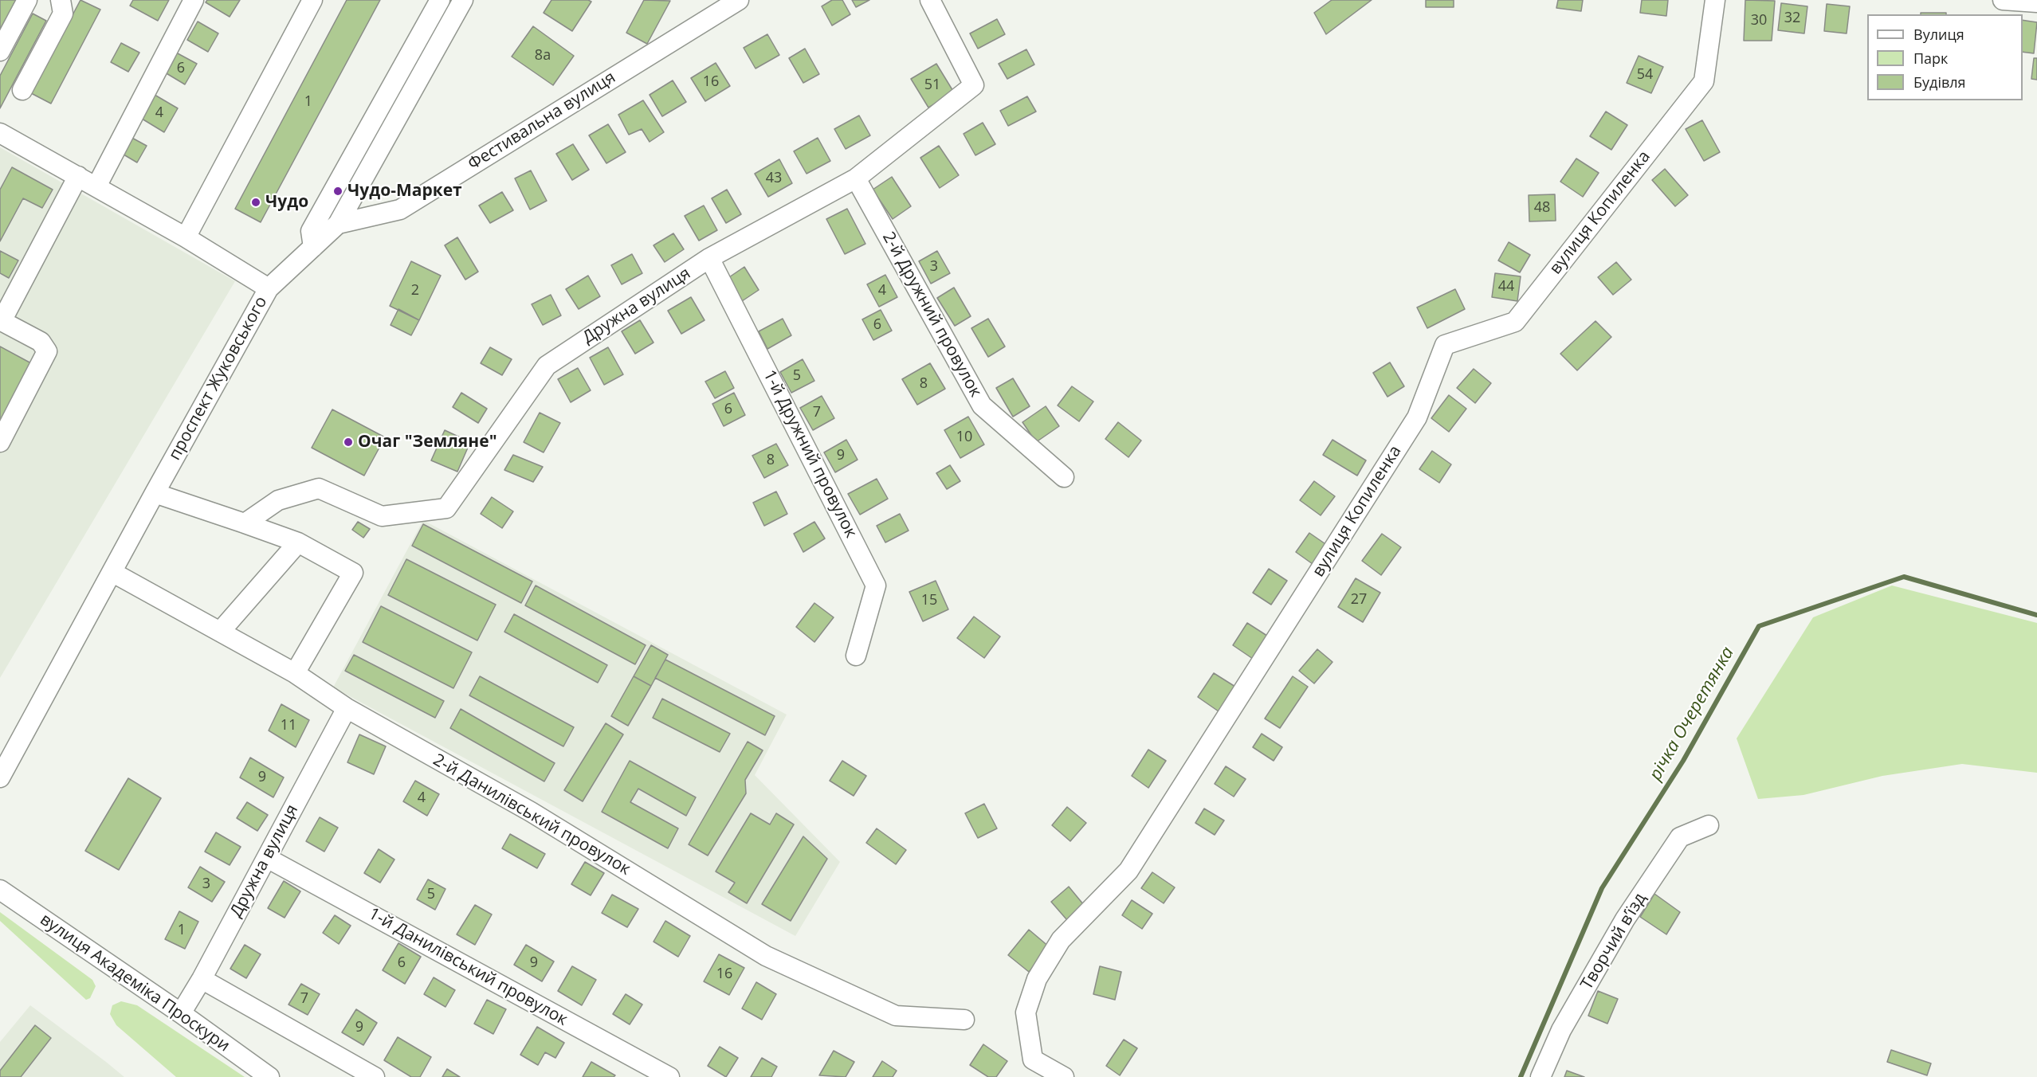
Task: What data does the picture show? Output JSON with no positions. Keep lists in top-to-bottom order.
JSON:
{
  "streets": {
    "street": [
      "Фестивальна вулиця",
      "вулиця Копиленка",
      "Дружна вулиця",
      "2-й Дружний провулок",
      "проспект Жуковського",
      "1-й Дружний провулок",
      "2-й Данилівський провулок",
      "Творчий в’їзд",
      "1-й Данилівський провулок",
      "вулиця Академіка Проскури"
    ]
  },
  "crossings": [
    ["Фестивальна вулиця", "проспект Жуковського"],
    ["Дружна вулиця", "2-й Дружний провулок"],
    ["Дружна вулиця", "1-й Дружний провулок"],
    ["Дружна вулиця", "2-й Данилівський провулок"],
    ["Дружна вулиця", "1-й Данилівський провулок"],
    ["Дружна вулиця", "вулиця Академіка Проскури"],
    ["проспект Жуковського", "2-й Данилівський провулок"]
  ],
  "water": ["річка Очеретянка"],
  "places": ["Чудо-Маркет", "Чудо", "Очаг \"Земляне\""],
  "house_numbers": [
    "32",
    "30",
    "8а",
    "6",
    "54",
    "16",
    "51",
    "1",
    "4",
    "43",
    "48",
    "3",
    "44",
    "2",
    "4",
    "6",
    "5",
    "8",
    "6",
    "7",
    "10",
    "9",
    "8",
    "27",
    "15",
    "11",
    "9",
    "4",
    "3",
    "5",
    "1",
    "6",
    "9",
    "16",
    "7",
    "9"
  ],
  "legend": ["Вулиця", "Парк", "Будівля"]
}
